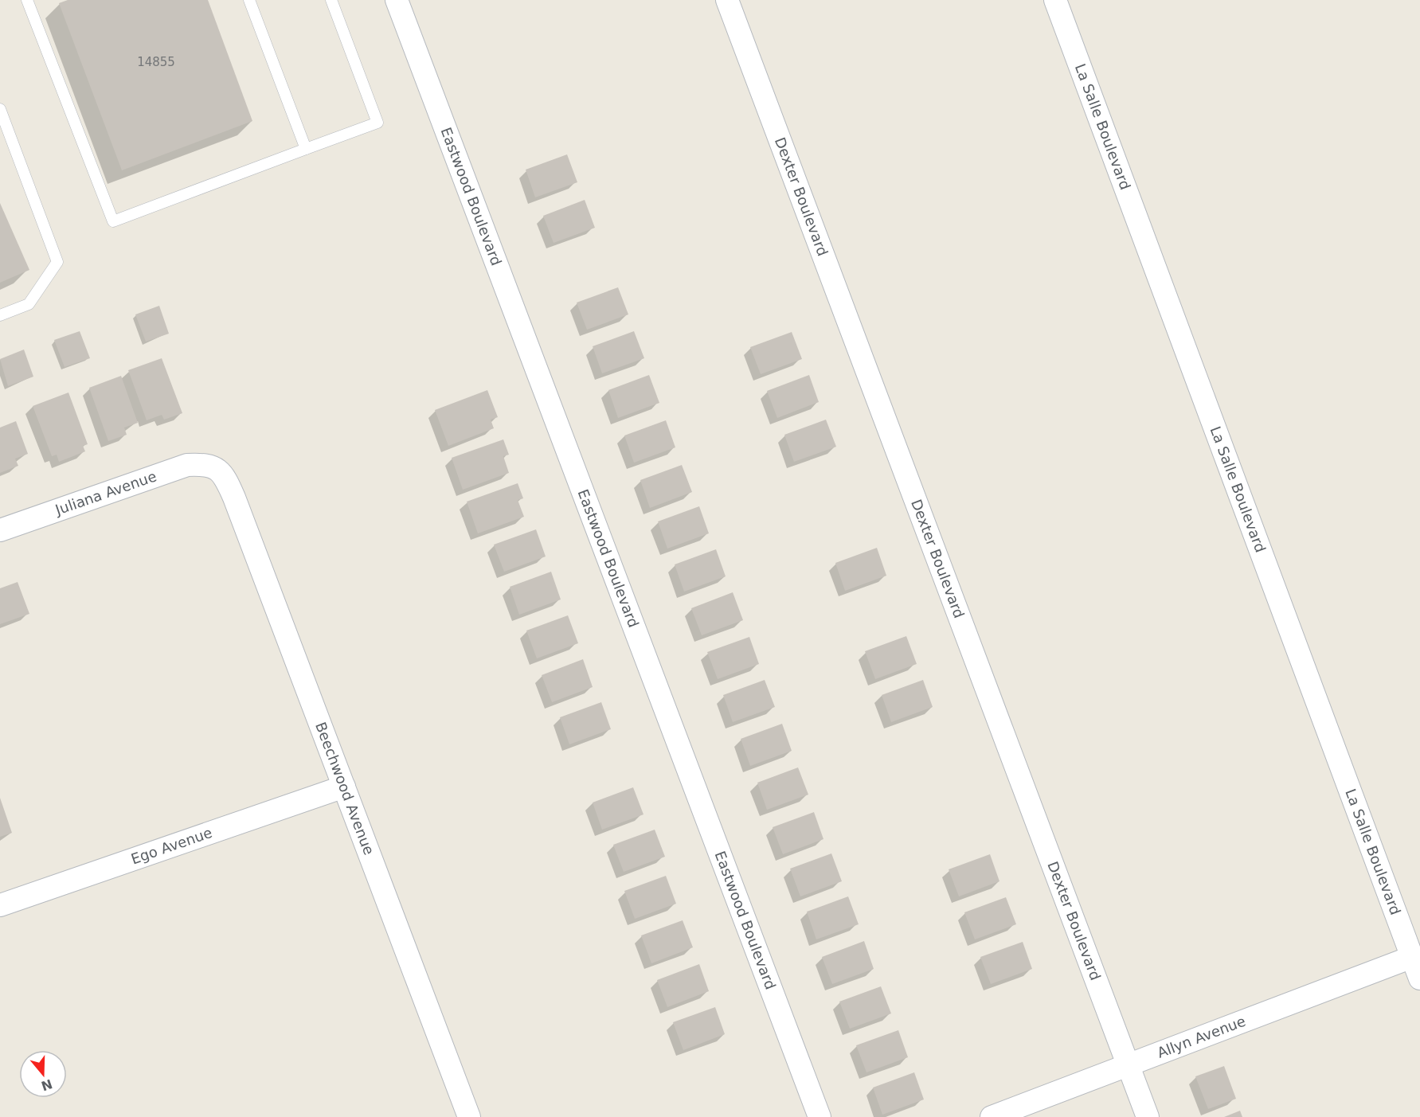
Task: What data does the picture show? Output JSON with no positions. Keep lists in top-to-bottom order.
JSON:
{
  "streets": {
    "street": [
      "La Salle Boulevard",
      "Eastwood Boulevard",
      "Dexter Boulevard",
      "Juliana Avenue",
      "Beechwood Avenue",
      "Ego Avenue",
      "Allyn Avenue"
    ]
  },
  "crossings": [
    ["La Salle Boulevard", "Allyn Avenue"],
    ["Dexter Boulevard", "Allyn Avenue"],
    ["Juliana Avenue", "Beechwood Avenue"],
    ["Beechwood Avenue", "Ego Avenue"]
  ],
  "house_numbers": ["14855"],
  "north": "bottom"
}
